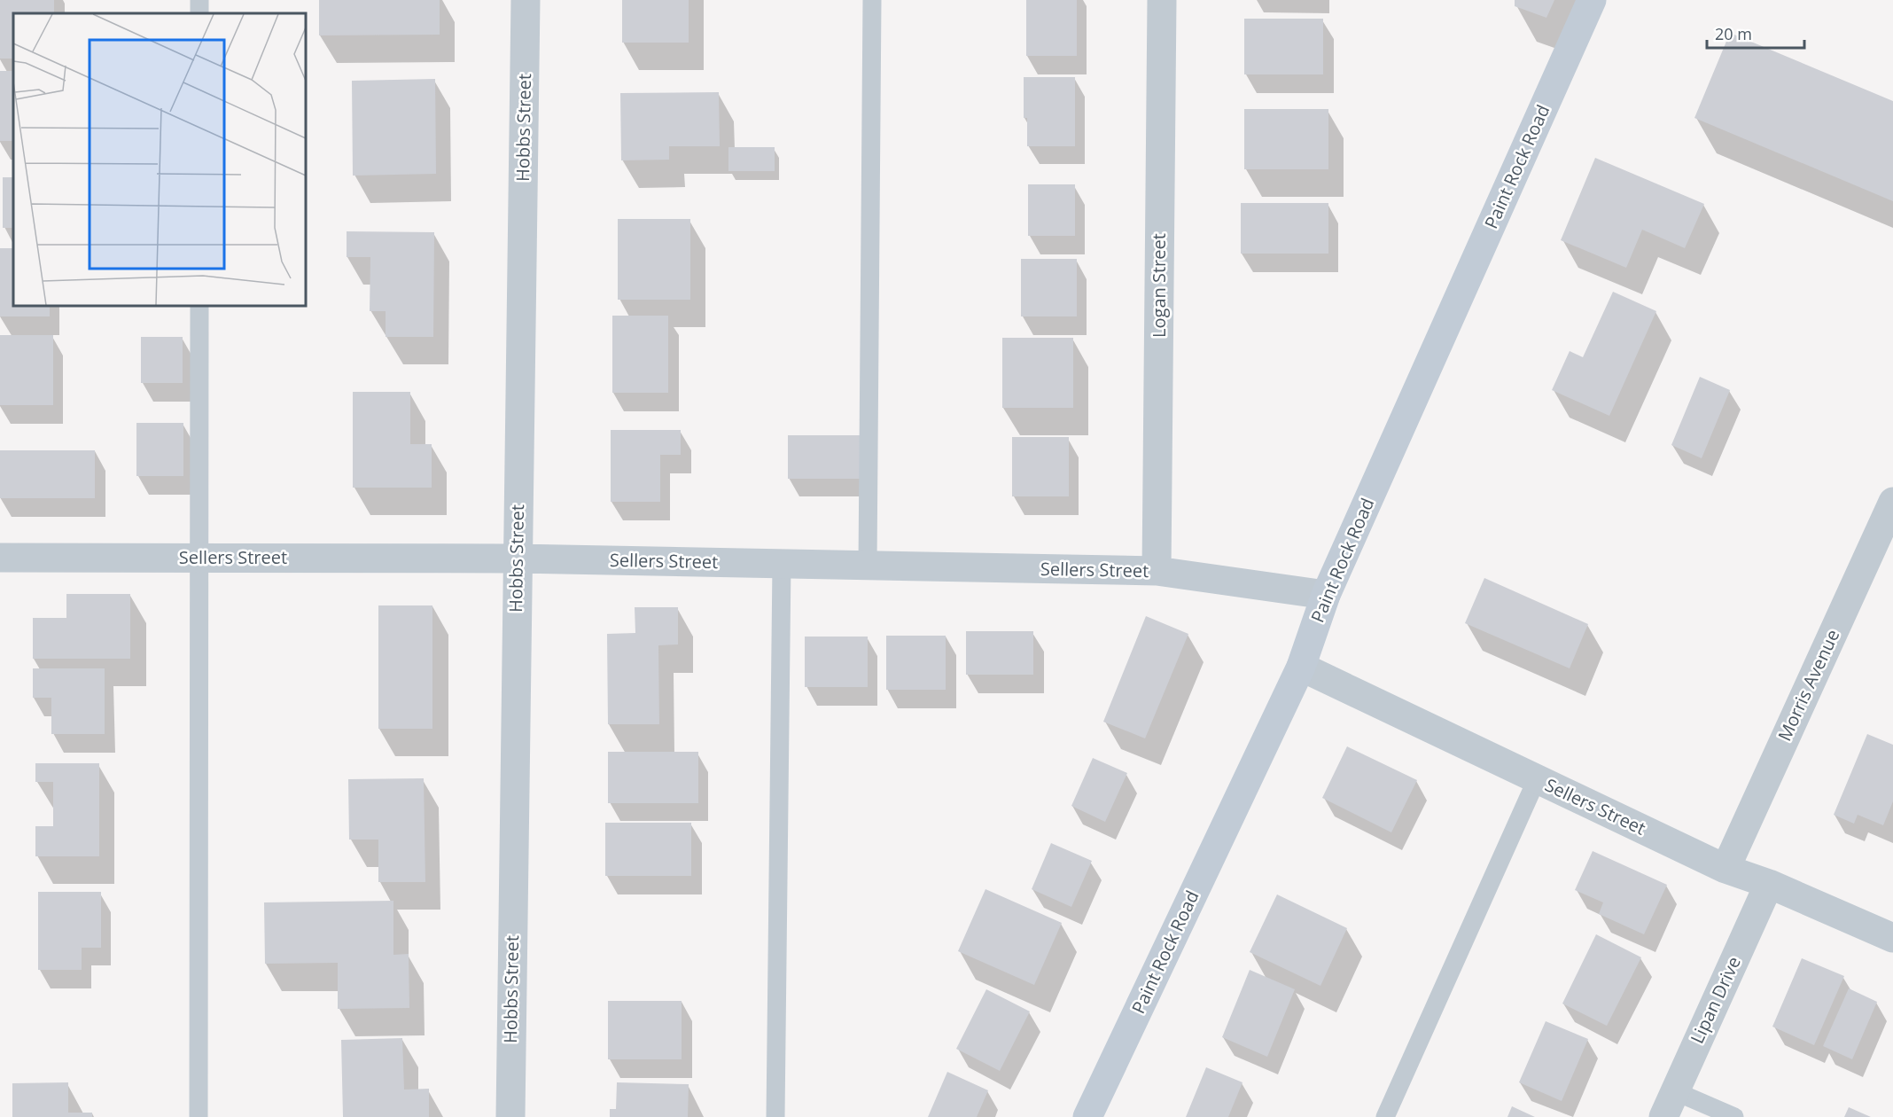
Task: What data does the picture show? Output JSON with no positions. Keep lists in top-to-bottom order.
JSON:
{
  "streets": {
    "main road": ["Paint Rock Road"],
    "street": [
      "Hobbs Street",
      "Logan Street",
      "Sellers Street",
      "Morris Avenue",
      "Lipan Drive"
    ]
  },
  "crossings": [
    ["Hobbs Street", "Sellers Street"],
    ["Paint Rock Road", "Sellers Street"],
    ["Logan Street", "Sellers Street"],
    ["Sellers Street", "Morris Avenue"],
    ["Sellers Street", "Lipan Drive"]
  ],
  "scale_bar": "20 m"
}
